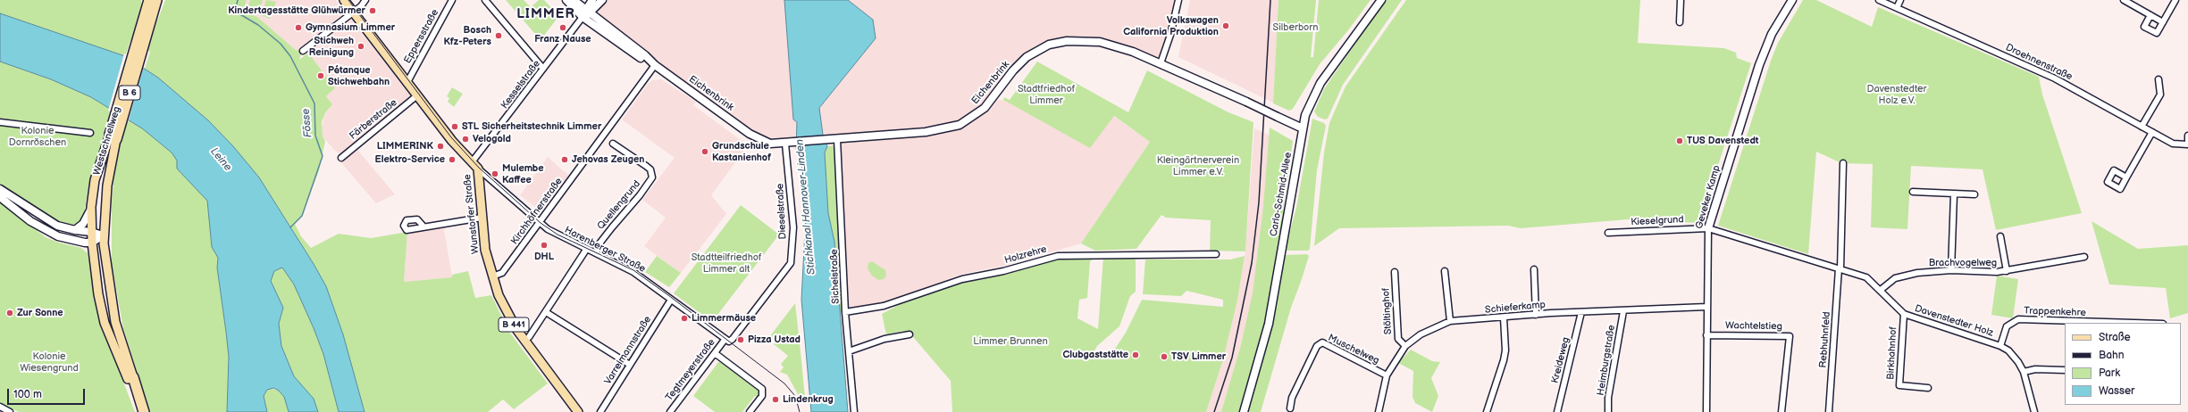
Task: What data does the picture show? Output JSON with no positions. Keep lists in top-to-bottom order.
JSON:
{
  "streets": {
    "highway": ["B 6", "Westschnellweg"],
    "main road": [
      "Eichenbrink",
      "Carlo-Schmid-Allee",
      "Geveker Kamp",
      "Wunstorfer Straße",
      "B 441"
    ],
    "street": [
      "Eppersstraße",
      "Droehnenstraße",
      "Kesselstraße",
      "Färberstraße",
      "Quellengrund",
      "Kirchhöfnerstraße",
      "Dieselstraße",
      "Kieselgrund",
      "Harenberger Straße",
      "Holzrehre",
      "Brachvogelweg",
      "Sichelstraße",
      "Schieferkamp",
      "Stöltinghof",
      "Trappenkehre",
      "Davenstedter Holz",
      "Wachtelstieg",
      "Rebhuhnfeld",
      "Muschelweg",
      "Varrelmannstraße",
      "Birkhahnhof",
      "Kreideweg",
      "Heimburgstraße",
      "Tegtmeyerstraße"
    ]
  },
  "crossings": [
    ["Eppersstraße", "Wunstorfer Straße"],
    ["Eichenbrink", "Kesselstraße"],
    ["Eichenbrink", "Carlo-Schmid-Allee"],
    ["Eichenbrink", "Kirchhöfnerstraße"],
    ["Eichenbrink", "Dieselstraße"],
    ["Eichenbrink", "Sichelstraße"],
    ["Kesselstraße", "Wunstorfer Straße"],
    ["Färberstraße", "Wunstorfer Straße"],
    ["Geveker Kamp", "Kieselgrund"],
    ["Geveker Kamp", "Schieferkamp"],
    ["Geveker Kamp", "Davenstedter Holz"],
    ["Geveker Kamp", "Wachtelstieg"],
    ["Quellengrund", "Harenberger Straße"],
    ["Kirchhöfnerstraße", "Wunstorfer Straße"],
    ["Kirchhöfnerstraße", "Harenberger Straße"],
    ["Dieselstraße", "Harenberger Straße"],
    ["Dieselstraße", "Tegtmeyerstraße"],
    ["Wunstorfer Straße", "Harenberger Straße"],
    ["Kieselgrund", "Davenstedter Holz"],
    ["Harenberger Straße", "Varrelmannstraße"],
    ["Harenberger Straße", "Tegtmeyerstraße"],
    ["Holzrehre", "Sichelstraße"],
    ["Brachvogelweg", "Davenstedter Holz"],
    ["Schieferkamp", "Stöltinghof"],
    ["Schieferkamp", "Muschelweg"],
    ["Schieferkamp", "Kreideweg"],
    ["Schieferkamp", "Heimburgstraße"],
    ["Trappenkehre", "Davenstedter Holz"],
    ["Davenstedter Holz", "Rebhuhnfeld"],
    ["Davenstedter Holz", "Birkhahnhof"]
  ],
  "districts": ["LIMMER"],
  "water": ["Fösse", "Leine", "Stichkanal Hannover-Linden"],
  "parks": [
    "Silberborn",
    "Stadtfriedhof Limmer",
    "Davenstedter Holz e.V.",
    "Kolonie Dornröschen",
    "Kleingärtnerverein Limmer e.V.",
    "Stadtteilfriedhof Limmer alt",
    "Limmer Brunnen",
    "Kolonie Wiesengrund"
  ],
  "places": [
    "Kindertagesstätte Glühwürmer",
    "Volkswagen California Produktion",
    "Gymnasium Limmer",
    "Franz Nause",
    "Bosch Kfz-Peters",
    "Stichweh Reinigung",
    "Pétanque Stichwehbahn",
    "STL Sicherheitstechnik Limmer",
    "Velogold",
    "TUS Davenstedt",
    "LIMMERINK",
    "Grundschule Kastanienhof",
    "Elektro-Service",
    "Jehovas Zeugen",
    "Mulembe Kaffee",
    "DHL",
    "Zur Sonne",
    "Limmermäuse",
    "Pizza Ustad",
    "Clubgaststätte",
    "TSV Limmer",
    "Lindenkrug"
  ],
  "legend": [
    "Straße",
    "Bahn",
    "Park",
    "Wasser"
  ],
  "scale_bar": "100 m"
}
